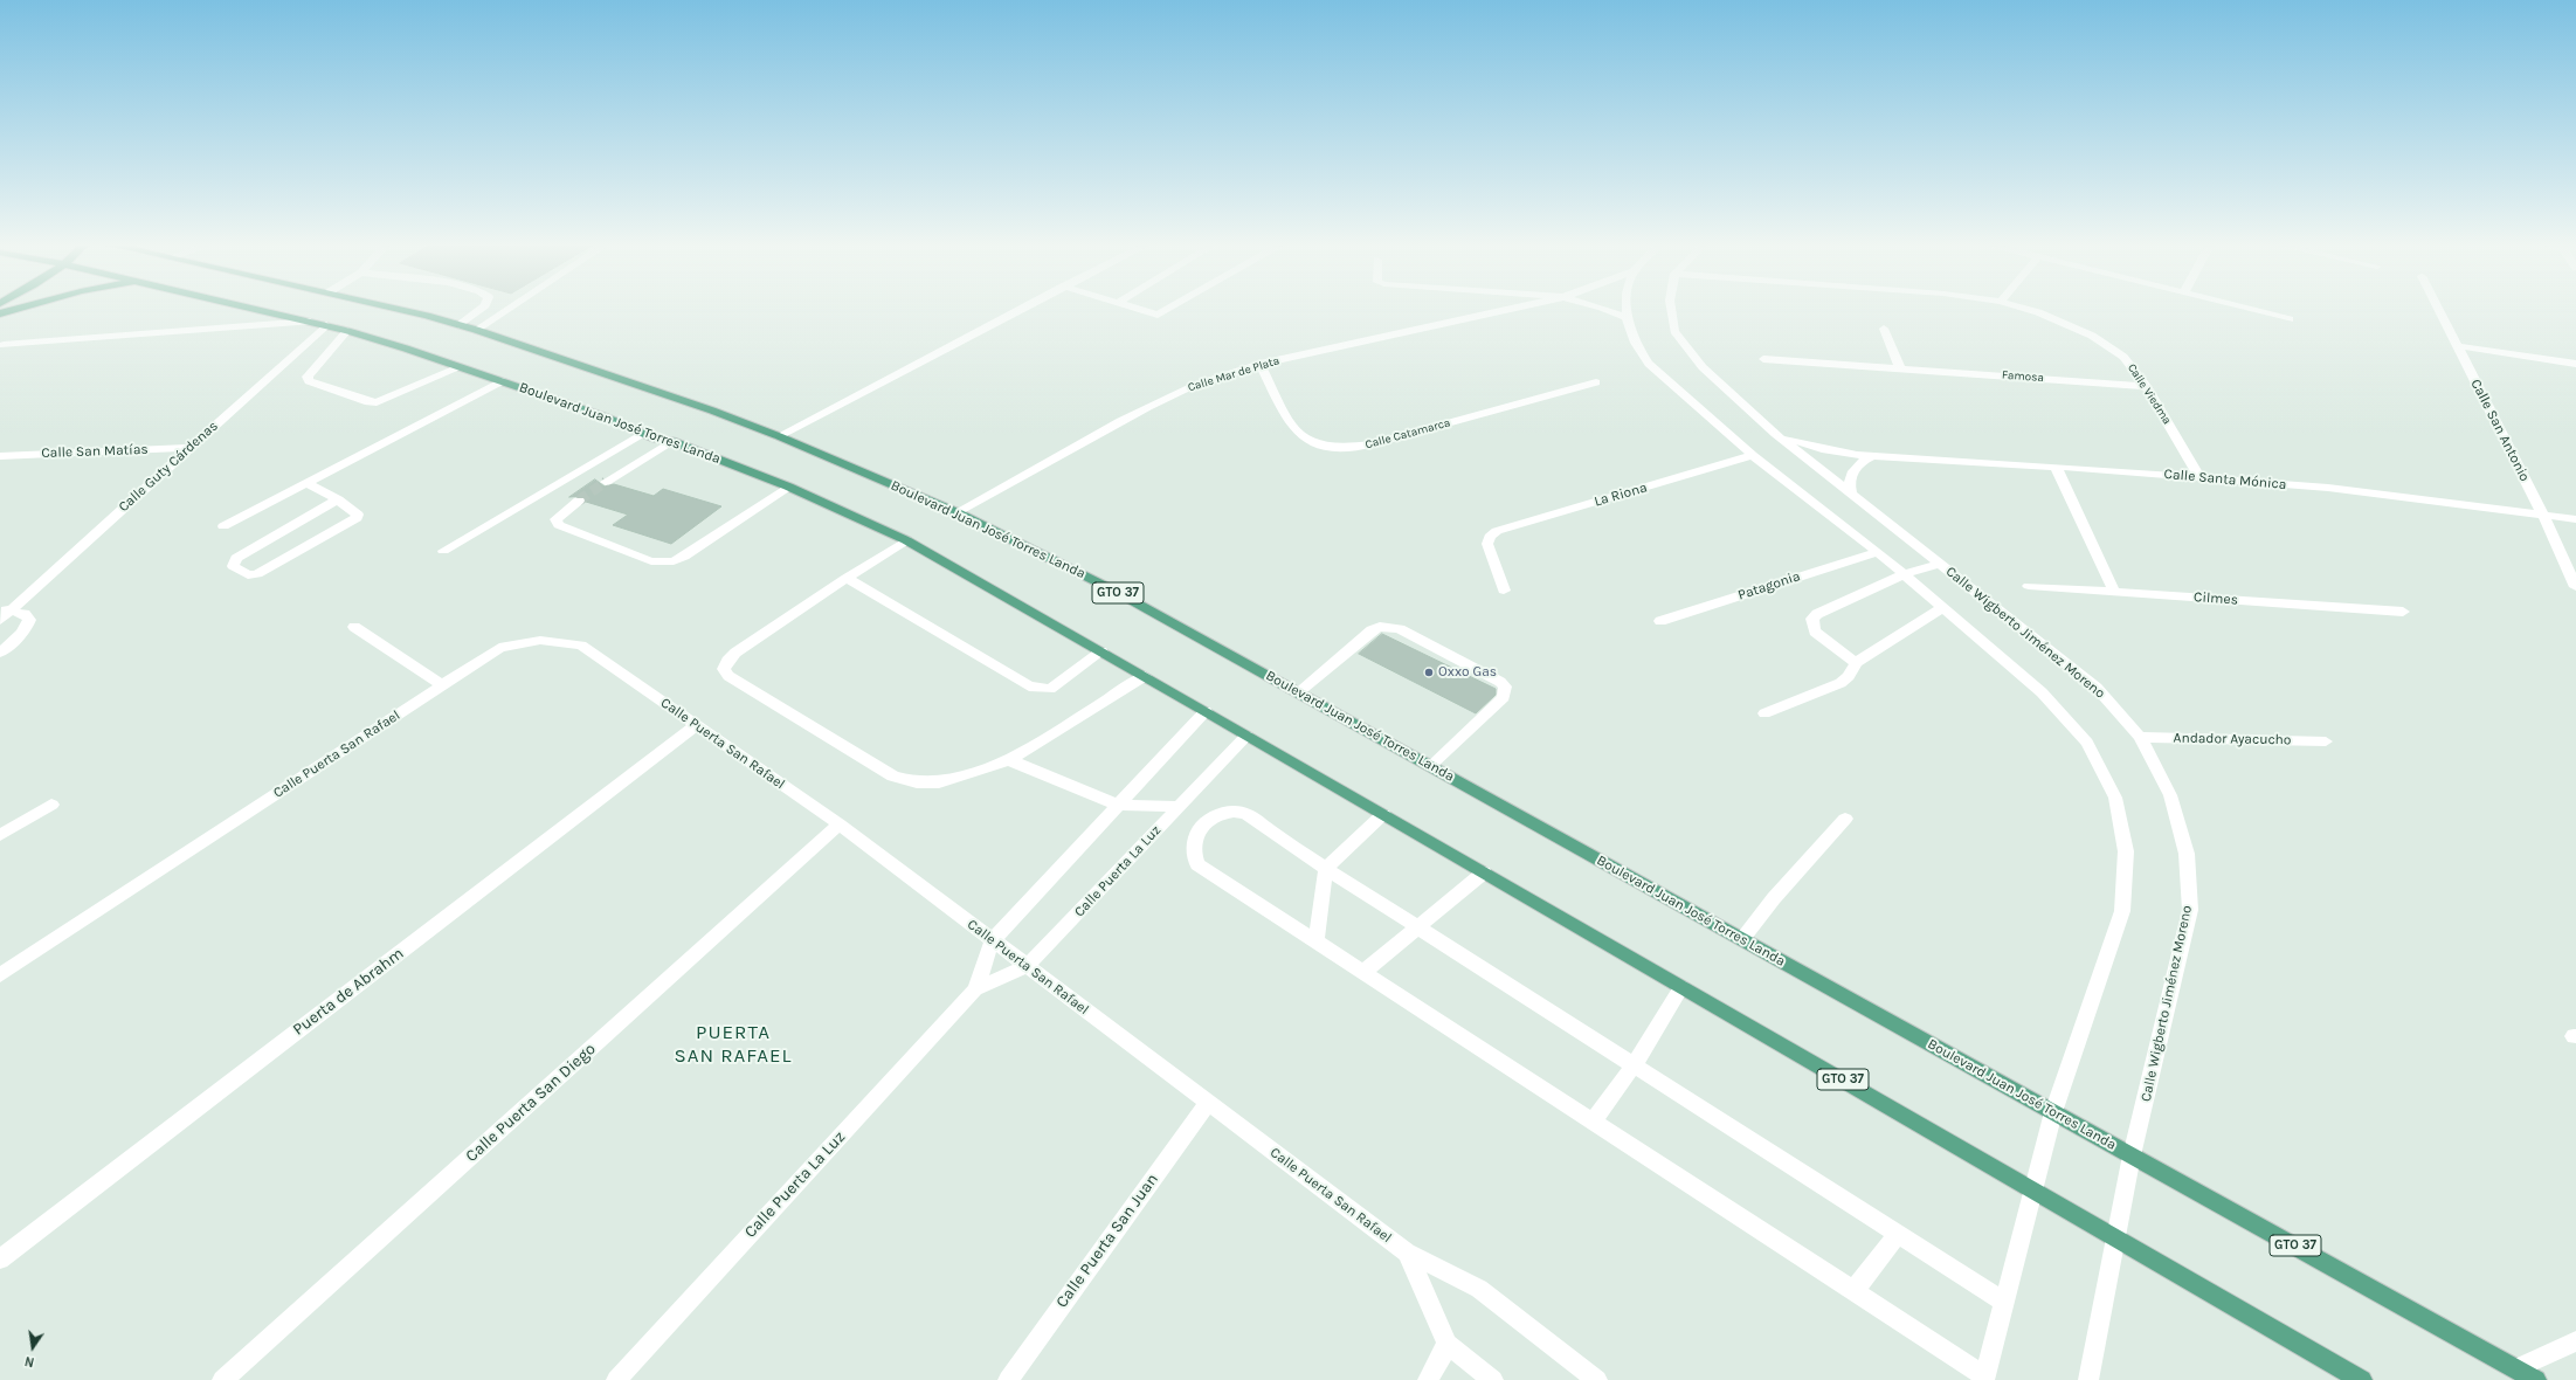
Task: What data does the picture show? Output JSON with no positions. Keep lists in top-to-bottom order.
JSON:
{
  "streets": {
    "main road": ["Boulevard Juan José Torres Landa", "GTO 37"],
    "street": [
      "Calle Mar de Plata",
      "Famosa",
      "Calle Viedma",
      "Calle San Antonio",
      "Calle Catamarca",
      "Calle San Matías",
      "Calle Guty Cárdenas",
      "Calle Santa Mónica",
      "La Riona",
      "Patagonia",
      "Cilmes",
      "Calle Wigberto Jiménez Moreno",
      "Andador Ayacucho",
      "Calle Puerta San Rafael",
      "Calle Puerta La Luz",
      "Puerta de Abrahm",
      "Calle Puerta San Diego",
      "Calle Puerta San Juan"
    ]
  },
  "crossings": [
    ["Calle Mar de Plata", "Boulevard Juan José Torres Landa"],
    ["Calle Mar de Plata", "Calle Catamarca"],
    ["Famosa", "Calle Viedma"],
    ["Calle Viedma", "Calle Santa Mónica"],
    ["Boulevard Juan José Torres Landa", "Calle Guty Cárdenas"],
    ["Boulevard Juan José Torres Landa", "Calle Wigberto Jiménez Moreno"],
    ["Boulevard Juan José Torres Landa", "Calle Puerta La Luz"],
    ["Calle San Antonio", "Calle Santa Mónica"],
    ["Calle San Matías", "Calle Guty Cárdenas"],
    ["Calle Santa Mónica", "Calle Wigberto Jiménez Moreno"],
    ["Calle Wigberto Jiménez Moreno", "Andador Ayacucho"],
    ["Calle Puerta San Rafael", "Calle Puerta La Luz"],
    ["Calle Puerta San Rafael", "Puerta de Abrahm"],
    ["Calle Puerta San Rafael", "Calle Puerta San Diego"],
    ["Calle Puerta San Rafael", "Calle Puerta San Juan"]
  ],
  "districts": ["PUERTA SAN RAFAEL"],
  "places": ["Oxxo Gas"],
  "north": "bottom"
}
